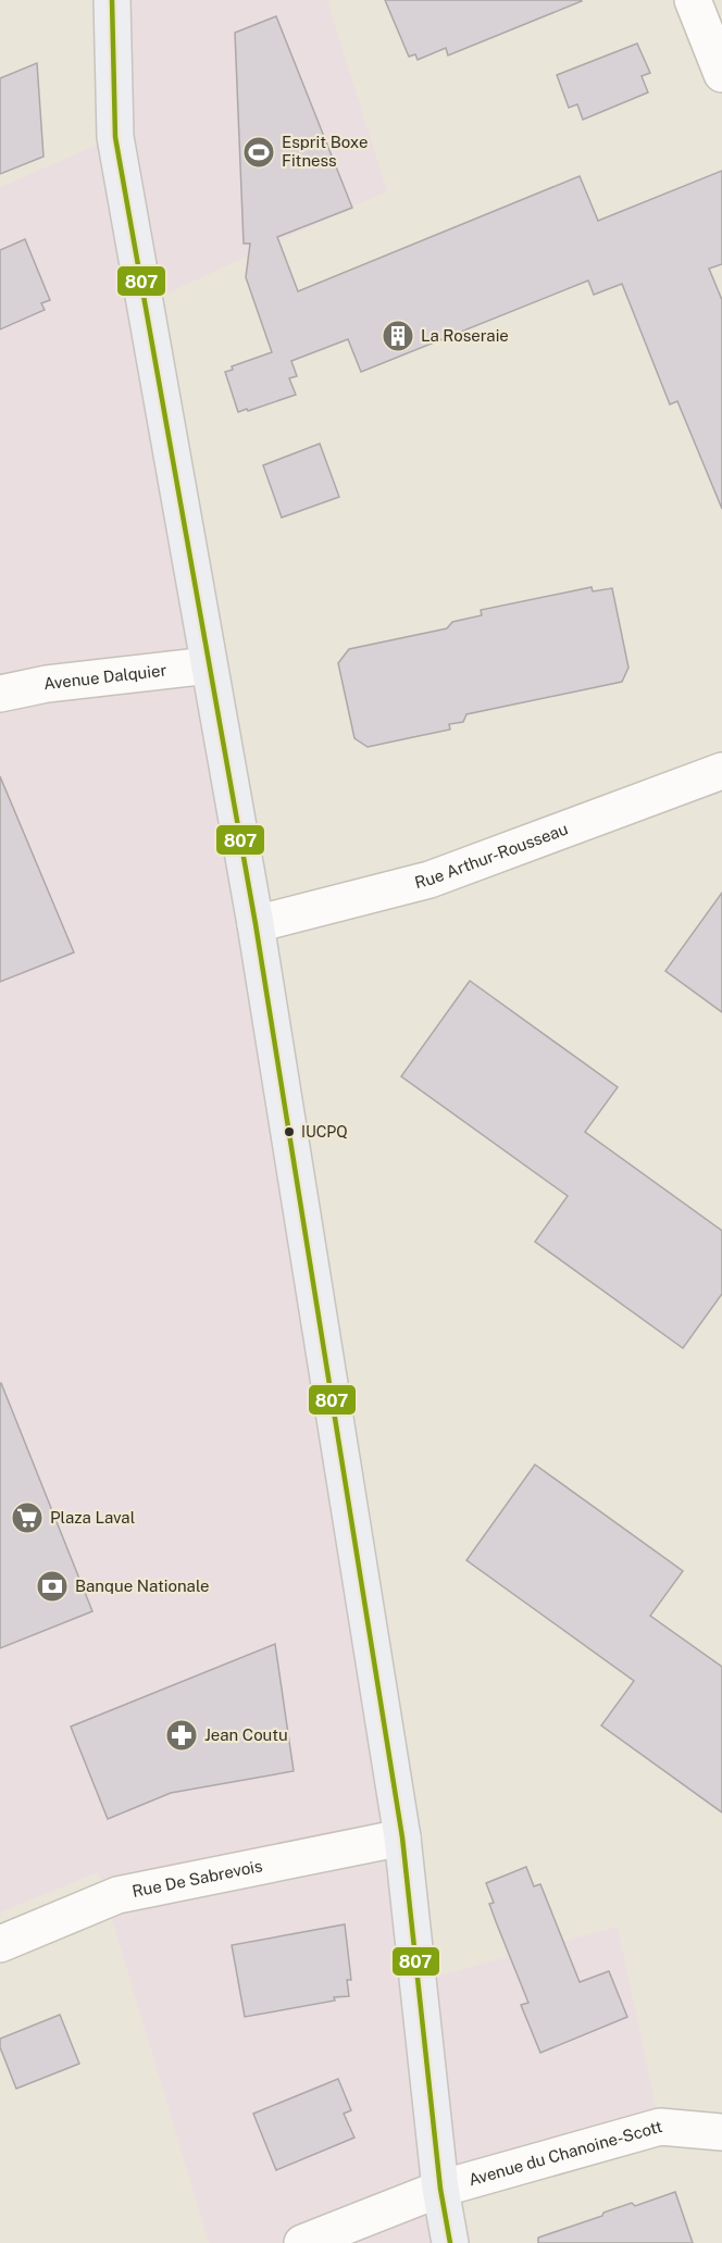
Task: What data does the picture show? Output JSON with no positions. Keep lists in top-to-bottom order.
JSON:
{
  "streets": {
    "street": [
      "Avenue Dalquier",
      "Rue Arthur-Rousseau",
      "Rue De Sabrevois",
      "Avenue du Chanoine-Scott"
    ]
  },
  "places": {
    "sports": ["Esprit Boxe Fitness"],
    "building": ["La Roseraie"],
    "other": ["IUCPQ"],
    "supermarket": ["Plaza Laval"],
    "bank": ["Banque Nationale"],
    "pharmacy": ["Jean Coutu"]
  },
  "lines": ["transit line 807"]
}
